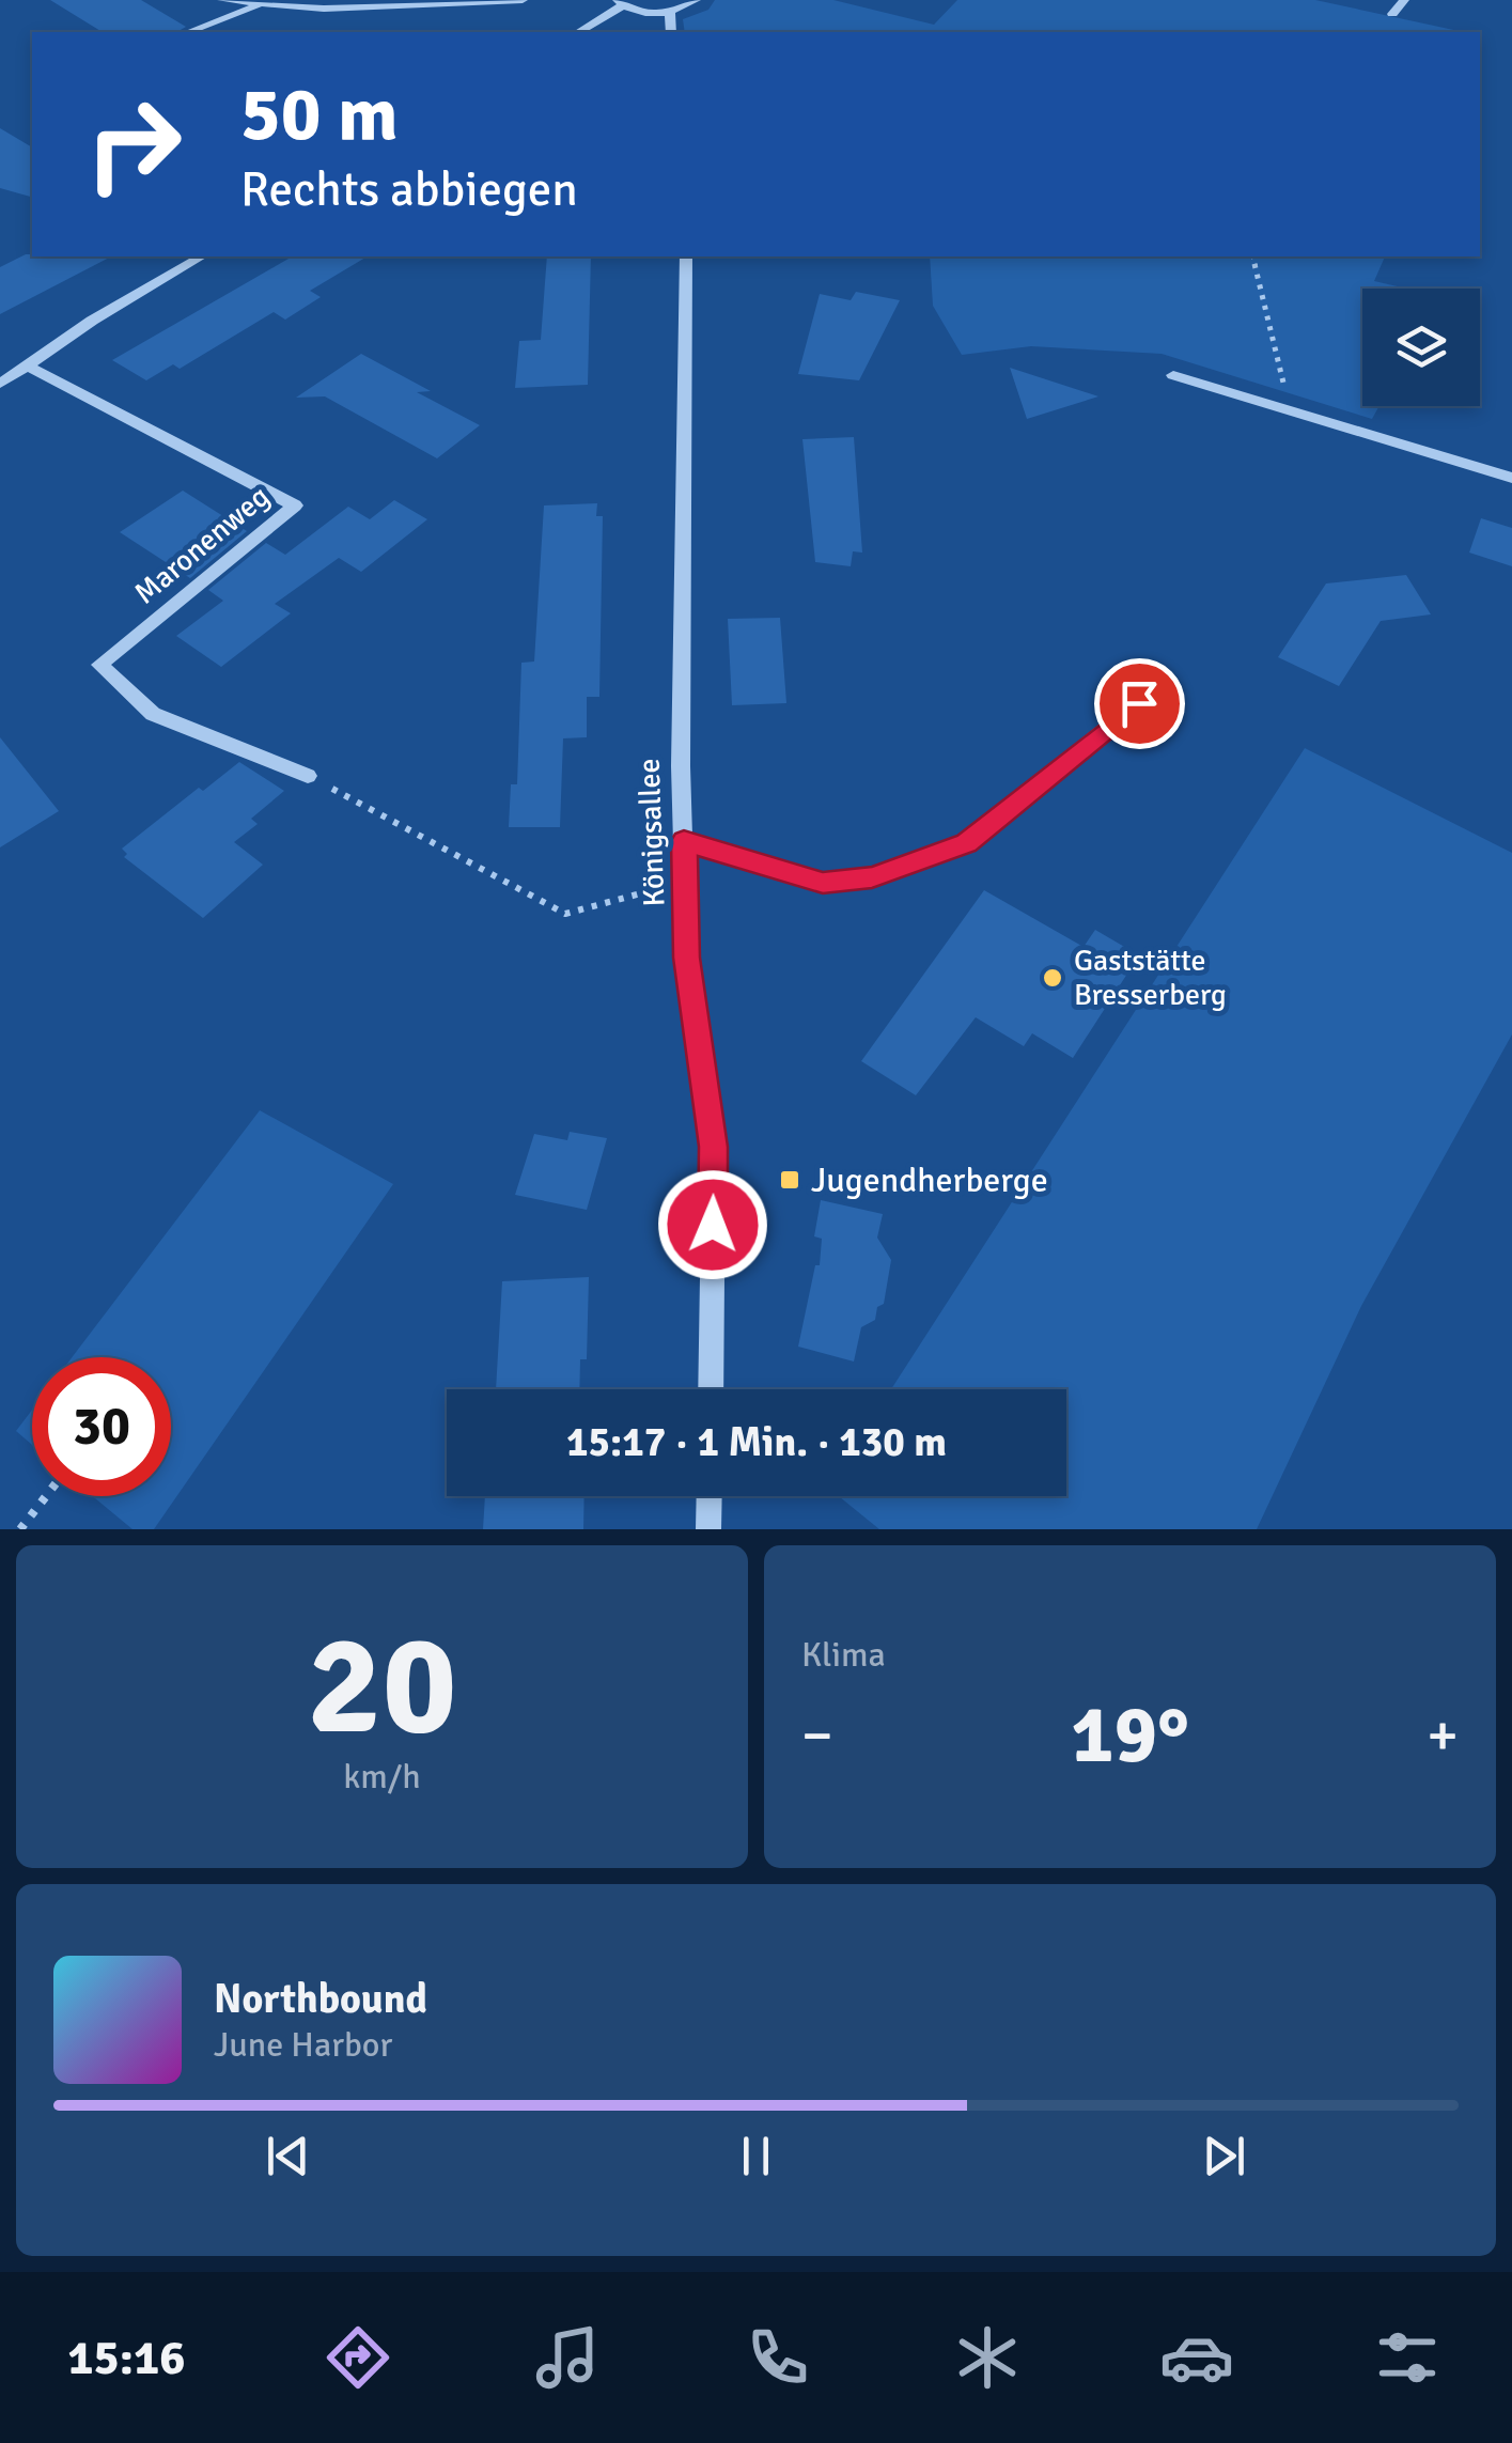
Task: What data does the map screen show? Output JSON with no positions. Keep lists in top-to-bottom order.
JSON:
{
  "streets": {
    "street": ["Maronenweg", "Königsallee"]
  },
  "places": {
    "other": ["Gaststätte Bresserberg"],
    "transit": ["Jugendherberge"]
  },
  "page": {
    "turn": ["50 m", "Rechts abbiegen"],
    "limit": "30",
    "trip": "15:17 · 1 Min. · 130 m",
    "tile": [
      ["20", "km/h"],
      "Klima"
    ],
    "heat": ["−", "19°", "+"],
    "song": ["Northbound", "June Harbor"],
    "tabs": "15:16"
  }
}
